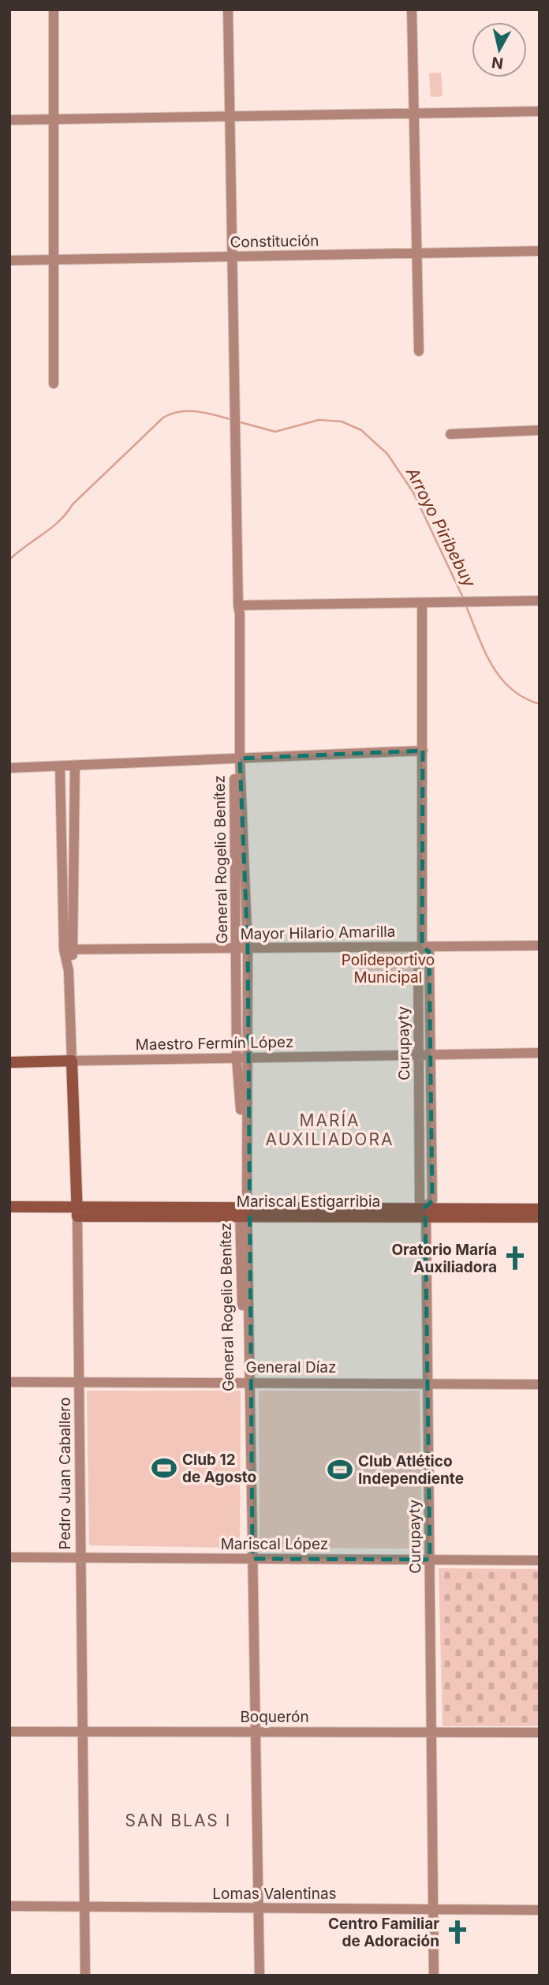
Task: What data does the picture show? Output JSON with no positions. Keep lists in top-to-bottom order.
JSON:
{
  "streets": {
    "street": [
      "Constitución",
      "General Rogelio Benítez",
      "Mayor Hilario Amarilla",
      "Maestro Fermín López",
      "Curupayty",
      "General Díaz",
      "Pedro Juan Caballero",
      "Mariscal López",
      "Boquerón",
      "Lomas Valentinas"
    ]
  },
  "crossings": [
    ["Constitución", "General Rogelio Benítez"],
    ["General Rogelio Benítez", "Mayor Hilario Amarilla"],
    ["General Rogelio Benítez", "Maestro Fermín López"],
    ["General Rogelio Benítez", "General Díaz"],
    ["General Rogelio Benítez", "Mariscal López"],
    ["General Rogelio Benítez", "Boquerón"],
    ["General Rogelio Benítez", "Lomas Valentinas"],
    ["Mayor Hilario Amarilla", "Curupayty"],
    ["Mayor Hilario Amarilla", "Pedro Juan Caballero"],
    ["Maestro Fermín López", "Curupayty"],
    ["Maestro Fermín López", "Pedro Juan Caballero"],
    ["Curupayty", "General Díaz"],
    ["Curupayty", "Mariscal López"],
    ["Curupayty", "Boquerón"],
    ["Curupayty", "Lomas Valentinas"],
    ["General Díaz", "Pedro Juan Caballero"],
    ["Pedro Juan Caballero", "Mariscal López"],
    ["Pedro Juan Caballero", "Boquerón"],
    ["Pedro Juan Caballero", "Lomas Valentinas"]
  ],
  "districts": ["MARÍA AUXILIADORA", "SAN BLAS I"],
  "water": ["Arroyo Piribebuy"],
  "parks": ["Polideportivo Municipal"],
  "places": {
    "church": ["Oratorio María Auxiliadora", "Centro Familiar de Adoración"],
    "sports": ["Club 12 de Agosto", "Club Atlético Independiente"]
  },
  "north": "bottom"
}
